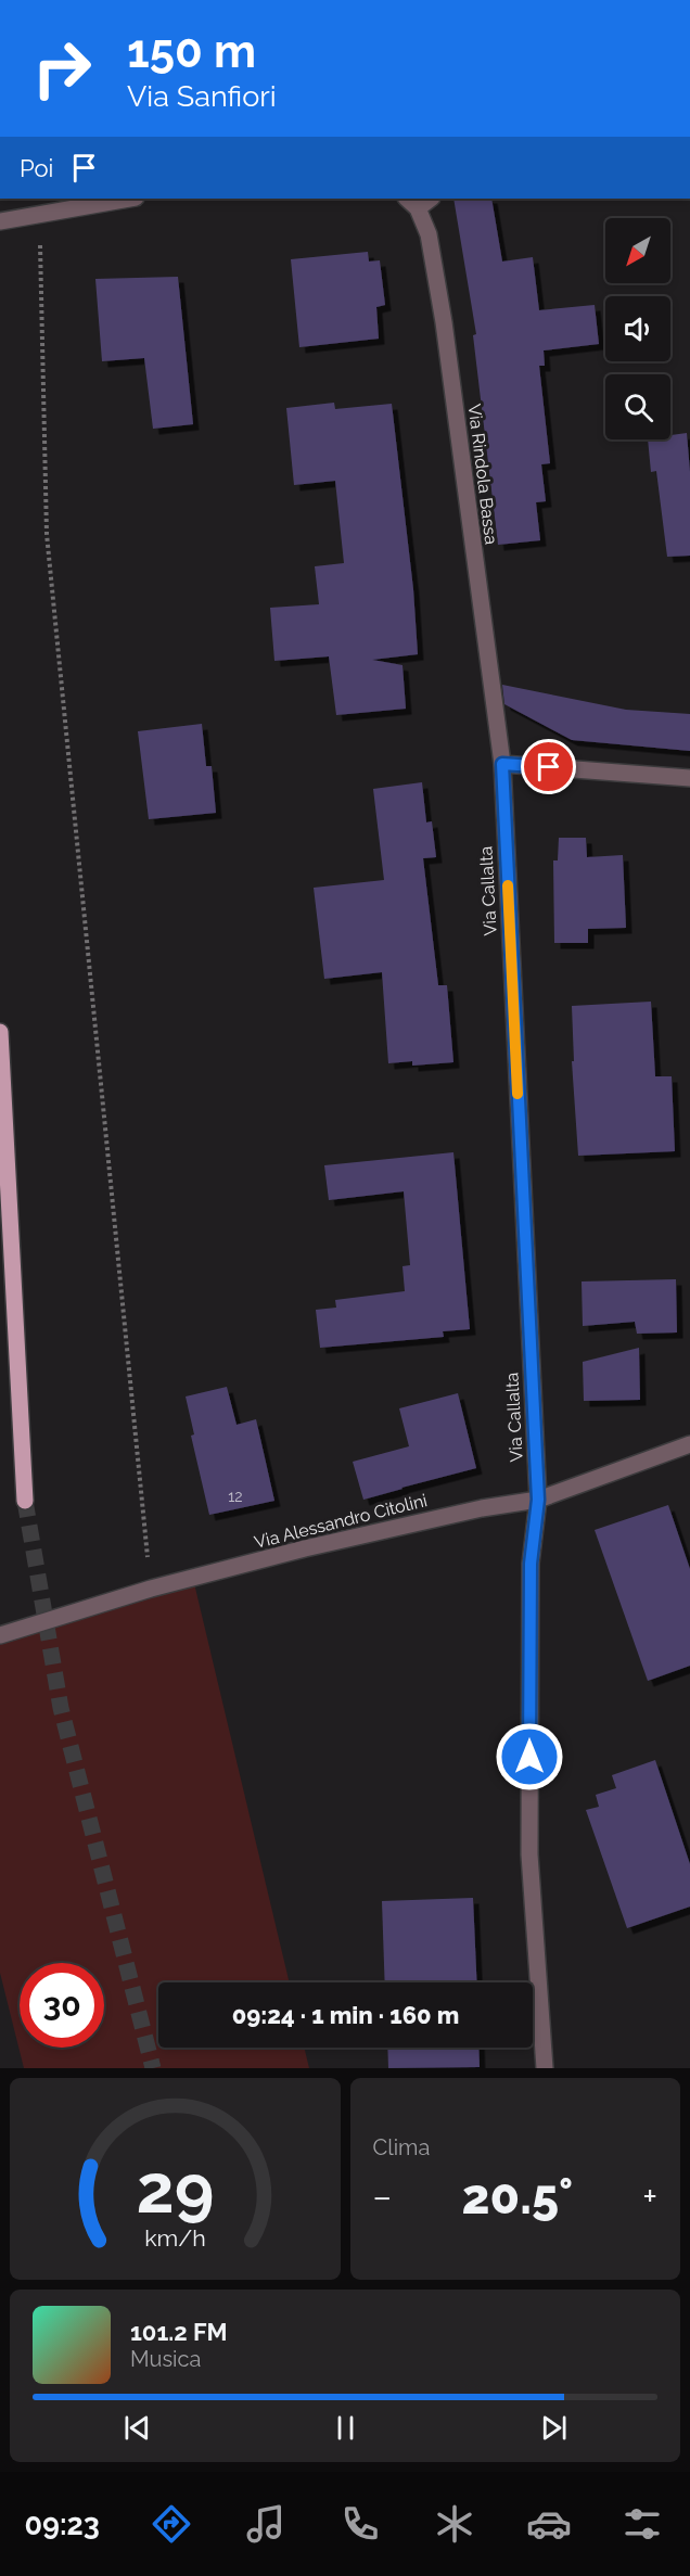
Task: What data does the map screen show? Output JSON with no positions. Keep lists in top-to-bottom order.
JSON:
{
  "streets": {
    "street": ["Via Rindola Bassa", "Via Callalta", "Via Alessandro Citolini"]
  },
  "crossings": [
    ["Via Rindola Bassa", "Via Callalta"],
    ["Via Callalta", "Via Alessandro Citolini"]
  ],
  "house_numbers": ["12"],
  "north": "bottom left",
  "page": {
    "turn": ["150 m", "Via Sanfiori"],
    "then": "Poi",
    "limit": "30",
    "trip": "09:24 · 1 min · 160 m",
    "tile": "Clima",
    "heat": ["−", "20.5°", "+"],
    "song": ["101.2 FM", "Musica"],
    "tabs": "09:23",
    "gauge": ["29", "km/h"]
  }
}
